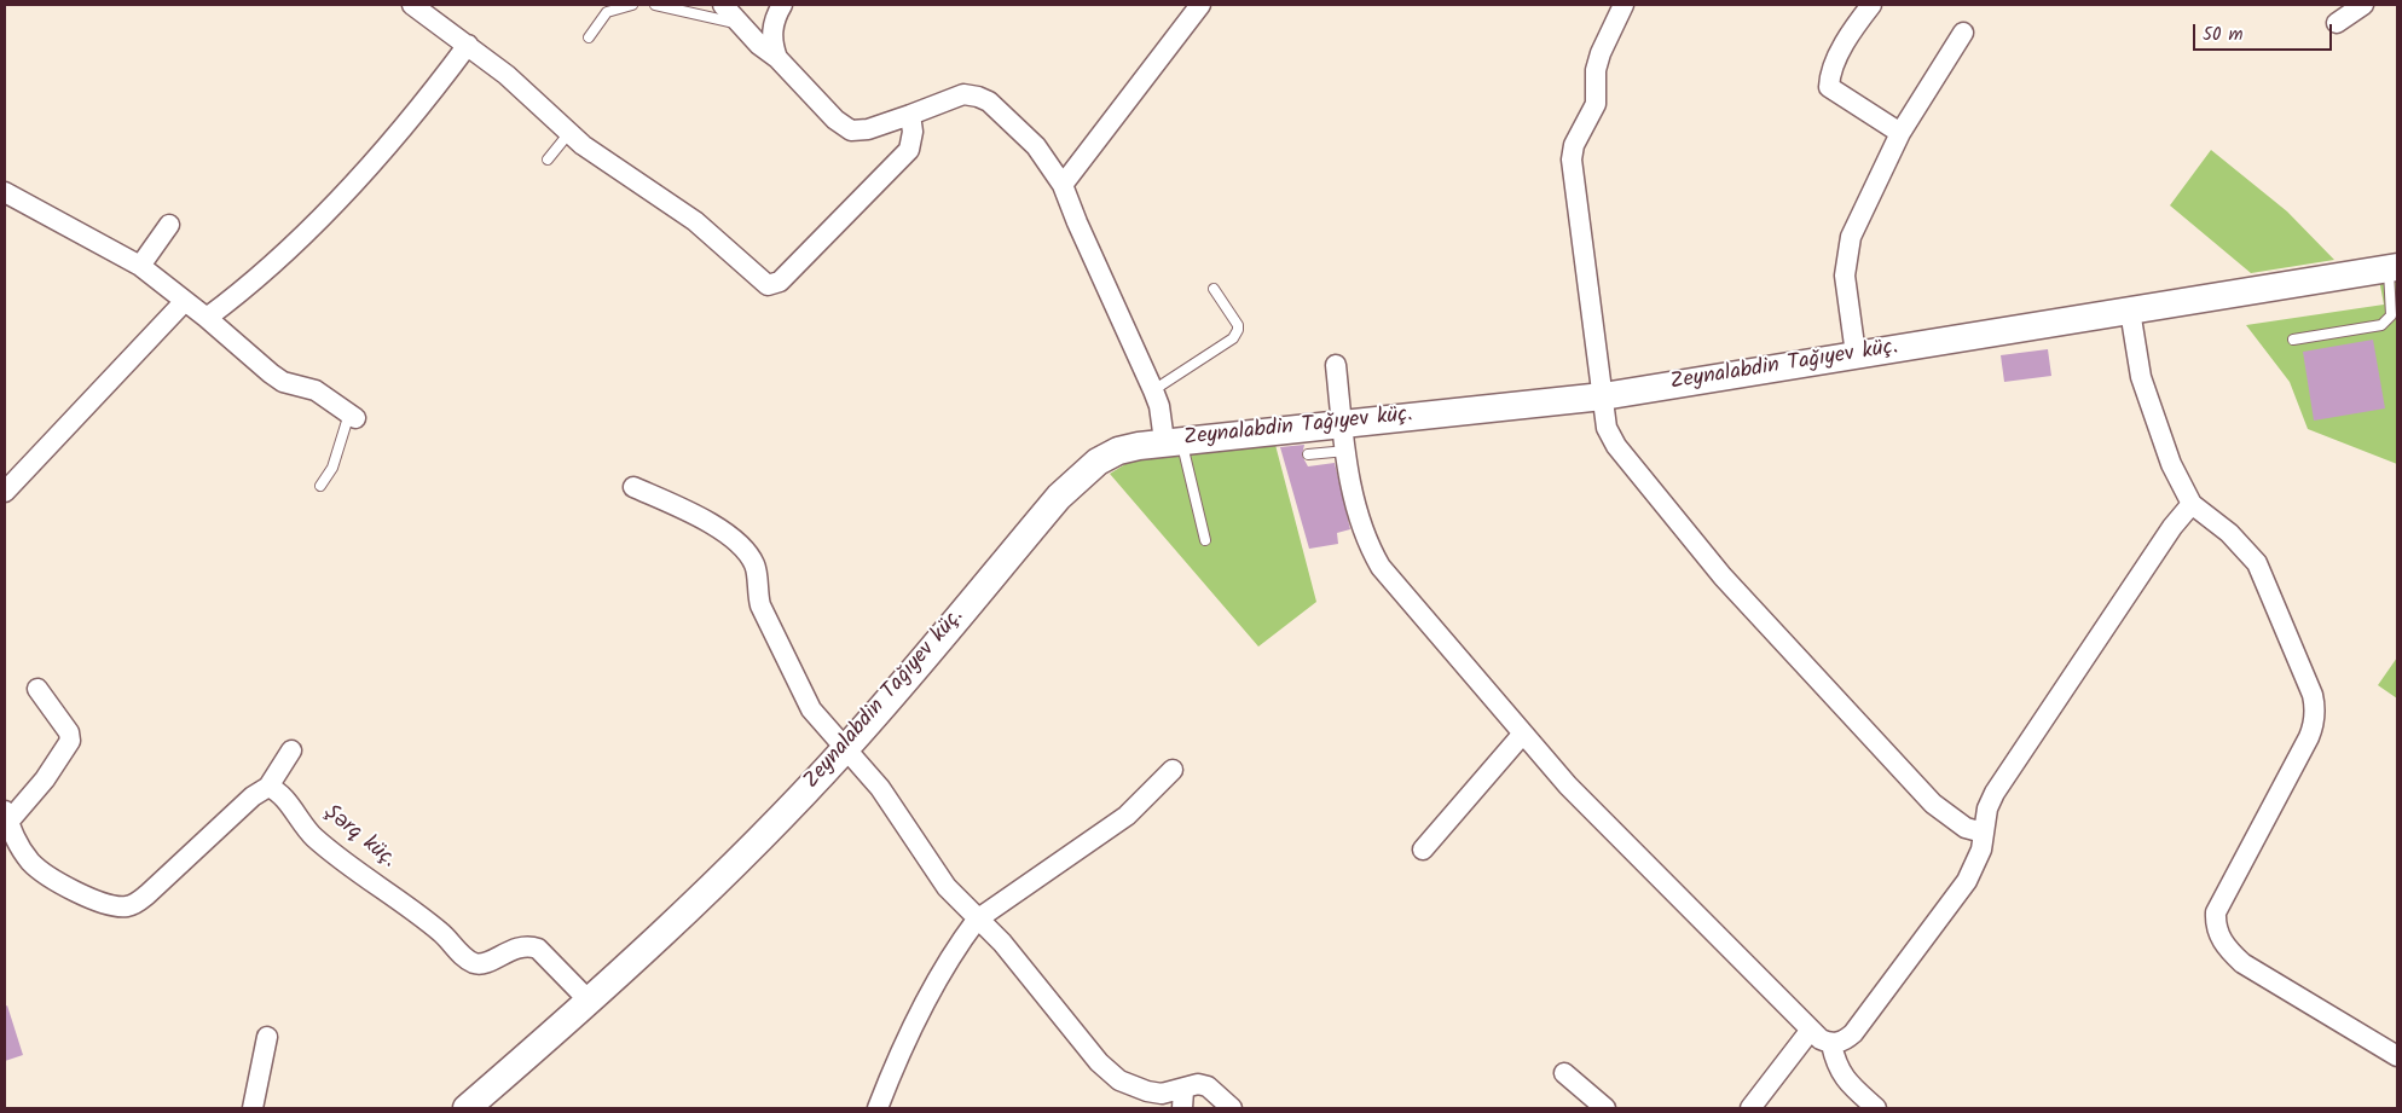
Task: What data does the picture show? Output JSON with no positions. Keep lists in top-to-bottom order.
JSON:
{
  "streets": {
    "street": ["Zeynalabdin Tağıyev küç.", "Şərq küç."]
  },
  "crossings": [
    ["Zeynalabdin Tağıyev küç.", "Şərq küç."]
  ],
  "scale_bar": "50 m"
}
